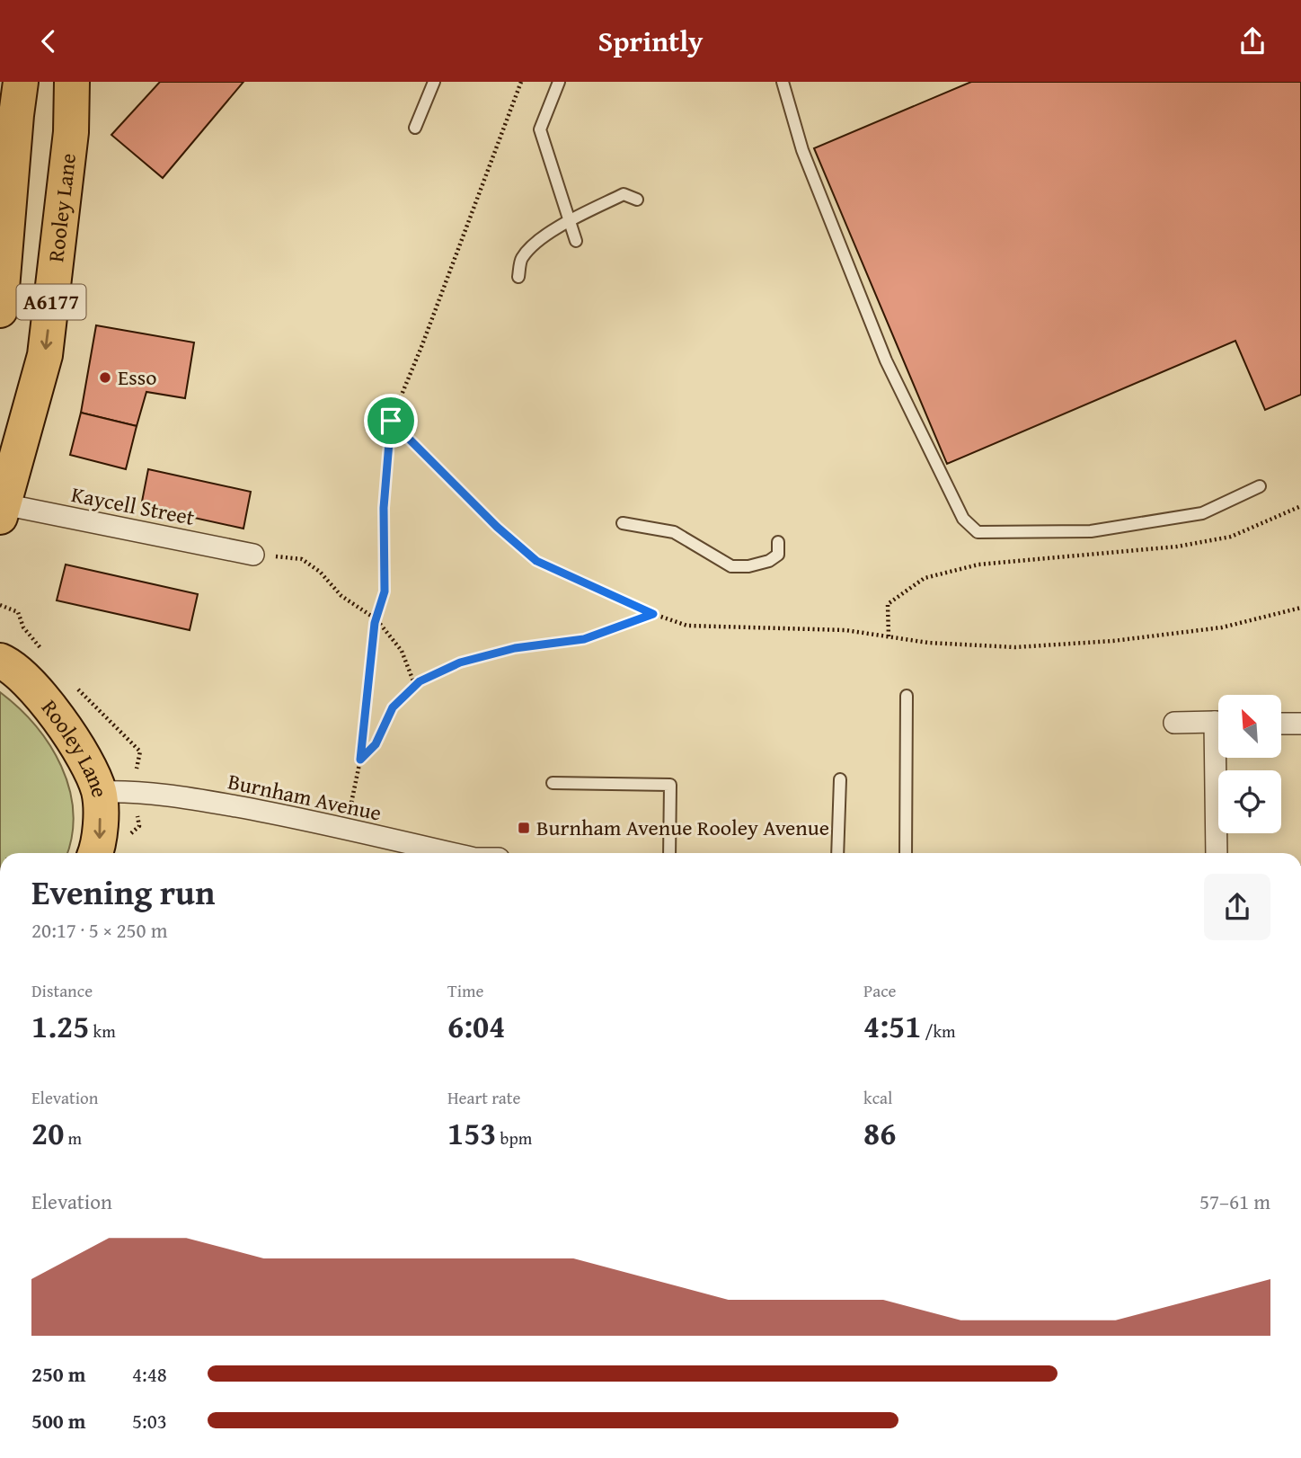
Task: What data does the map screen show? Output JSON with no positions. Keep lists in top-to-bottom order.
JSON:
{
  "streets": {
    "highway": ["Rooley Lane", "A6177"],
    "street": ["Kaycell Street", "Burnham Avenue"]
  },
  "crossings": [
    ["Rooley Lane", "Kaycell Street"],
    ["Rooley Lane", "Burnham Avenue"]
  ],
  "places": {
    "other": ["Esso"],
    "transit": ["Burnham Avenue Rooley Avenue"]
  },
  "north": "top left",
  "page": {
    "header": "Sprintly",
    "heading": ["Evening run", "20:17 · 5 × 250 m"],
    "stats": [
      ["Distance", "1.25 km"],
      ["Time", "6:04"],
      ["Pace", "4:51 /km"],
      ["Elevation", "20 m"],
      ["Heart rate", "153 bpm"],
      ["kcal", "86"]
    ],
    "chart": ["Elevation", "57–61 m"],
    "list": [
      {
        "name": "250 m",
        "note": "4:48"
      },
      {
        "name": "500 m",
        "note": "5:03"
      }
    ]
  }
}
